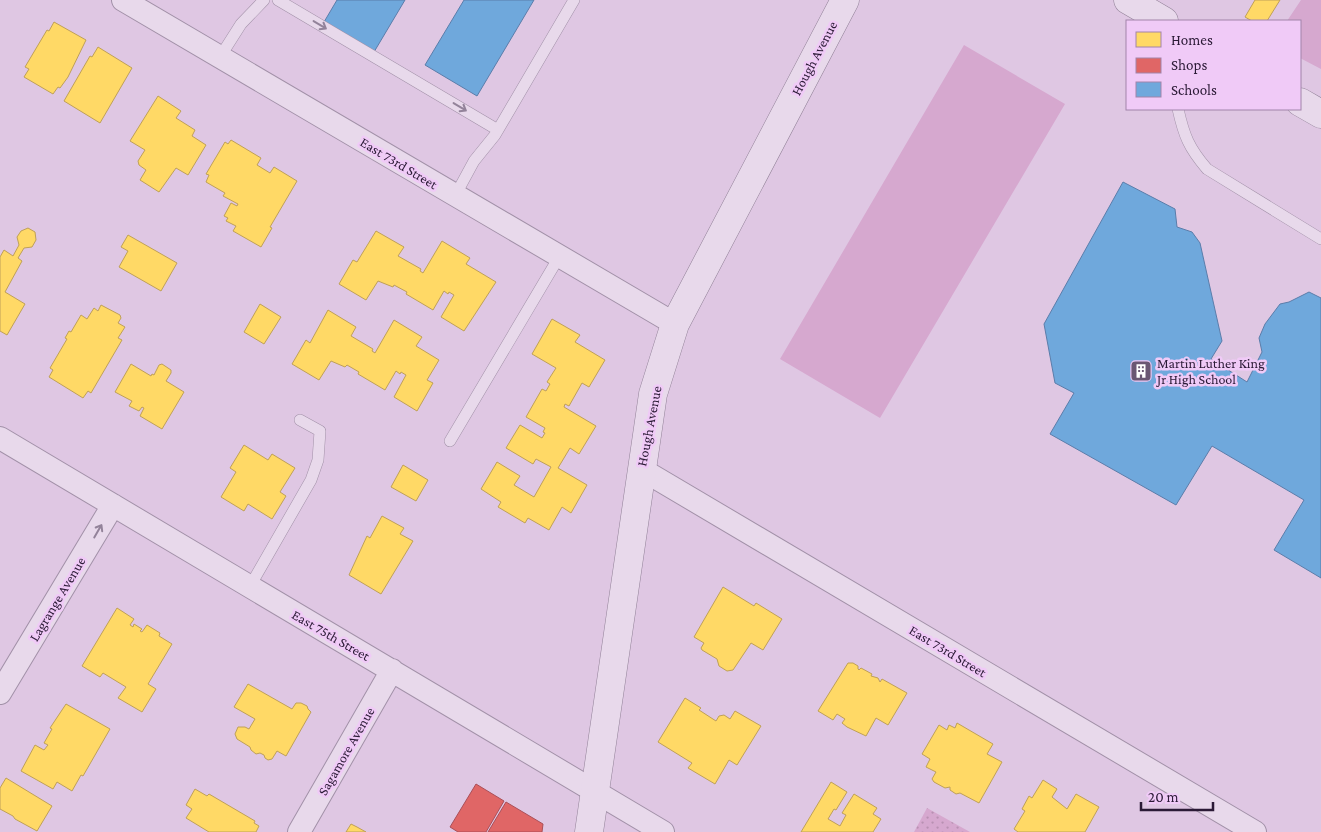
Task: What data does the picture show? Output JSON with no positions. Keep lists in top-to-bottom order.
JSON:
{
  "streets": {
    "street": [
      "Hough Avenue",
      "East 73rd Street",
      "Lagrange Avenue",
      "East 75th Street",
      "Sagamore Avenue"
    ]
  },
  "crossings": [
    ["Hough Avenue", "East 73rd Street"],
    ["Hough Avenue", "East 75th Street"],
    ["Lagrange Avenue", "East 75th Street"],
    ["East 75th Street", "Sagamore Avenue"]
  ],
  "one_way": ["Lagrange Avenue"],
  "places": {
    "building": ["Martin Luther King Jr High School"]
  },
  "legend": ["Homes", "Shops", "Schools"],
  "scale_bar": "20 m"
}
